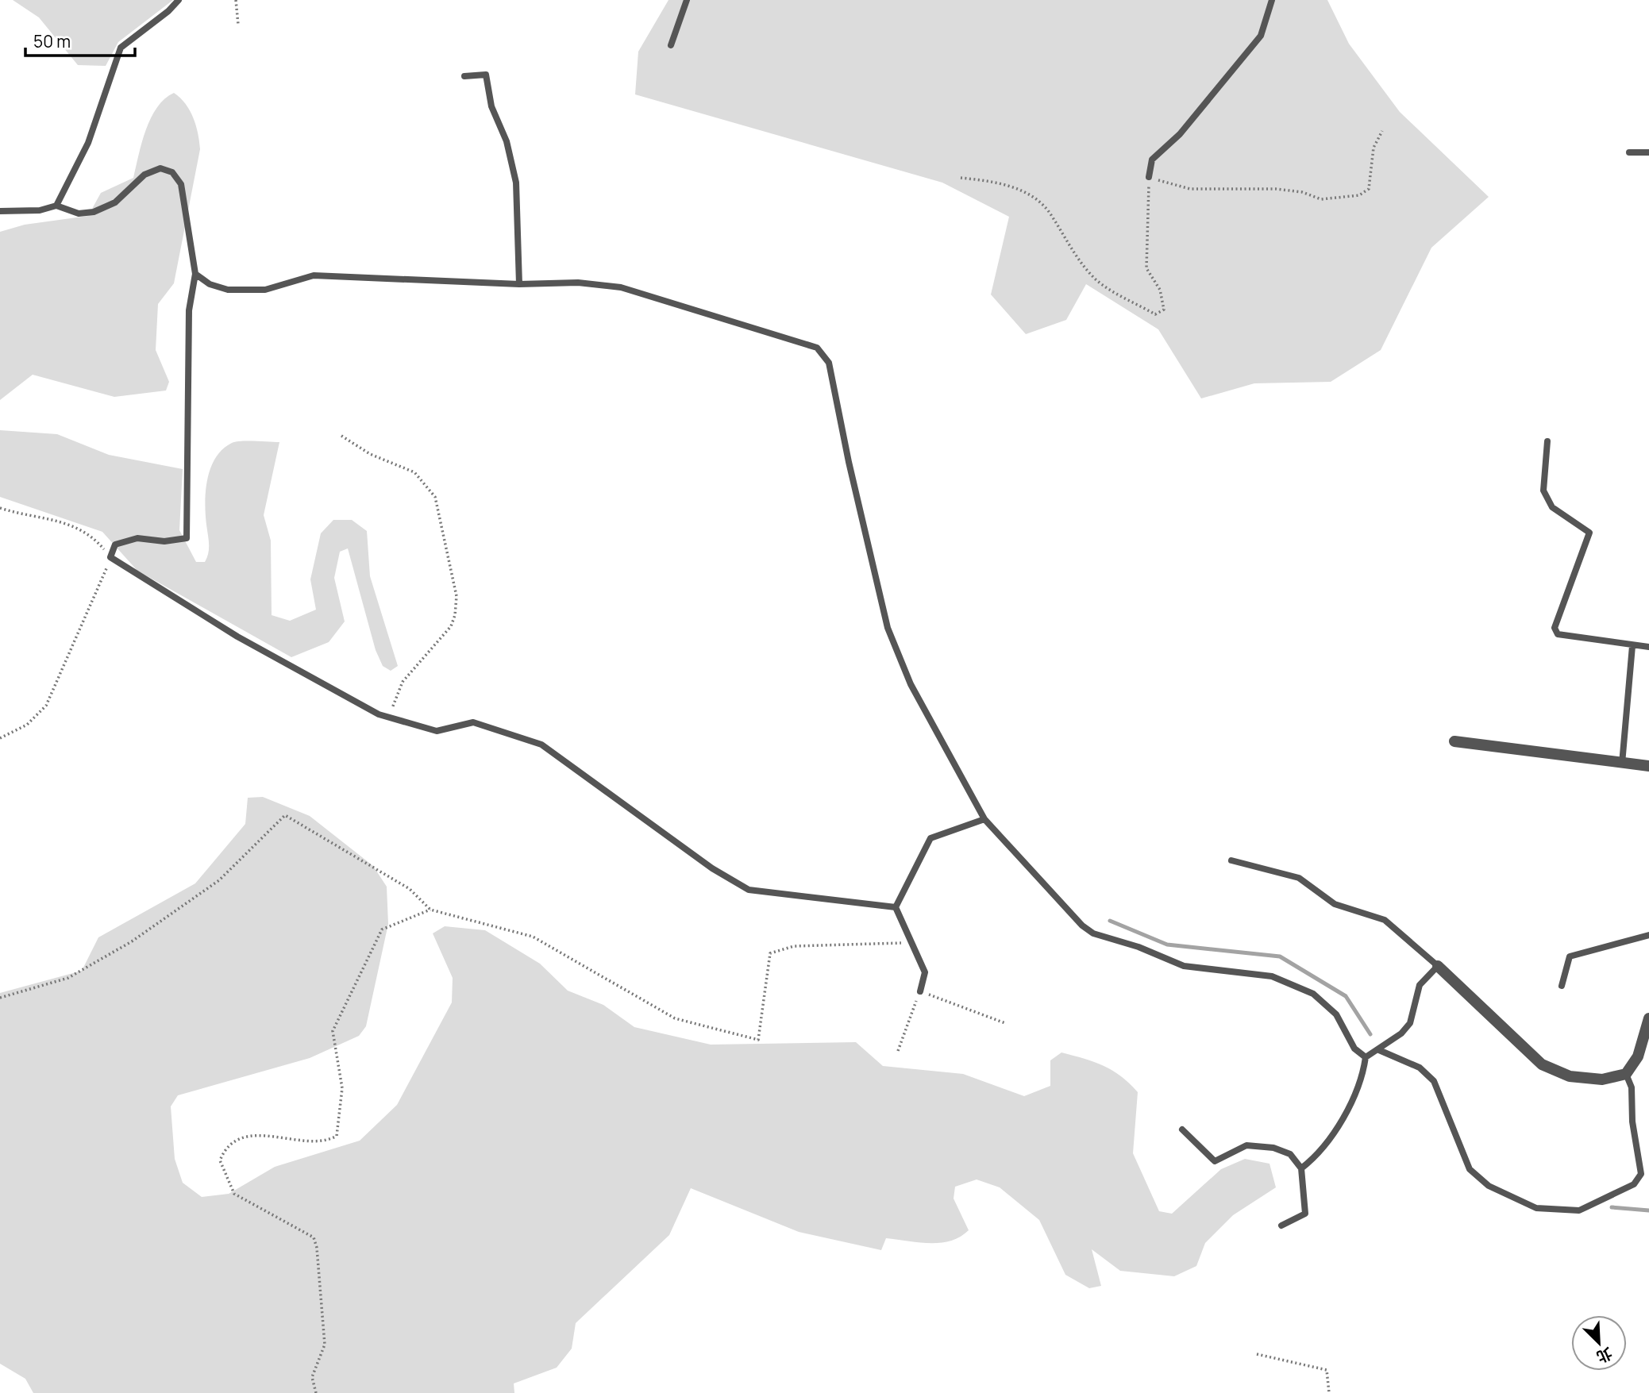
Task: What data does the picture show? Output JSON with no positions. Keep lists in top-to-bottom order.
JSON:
{
  "scale_bar": "50 m",
  "north": "bottom right"
}
